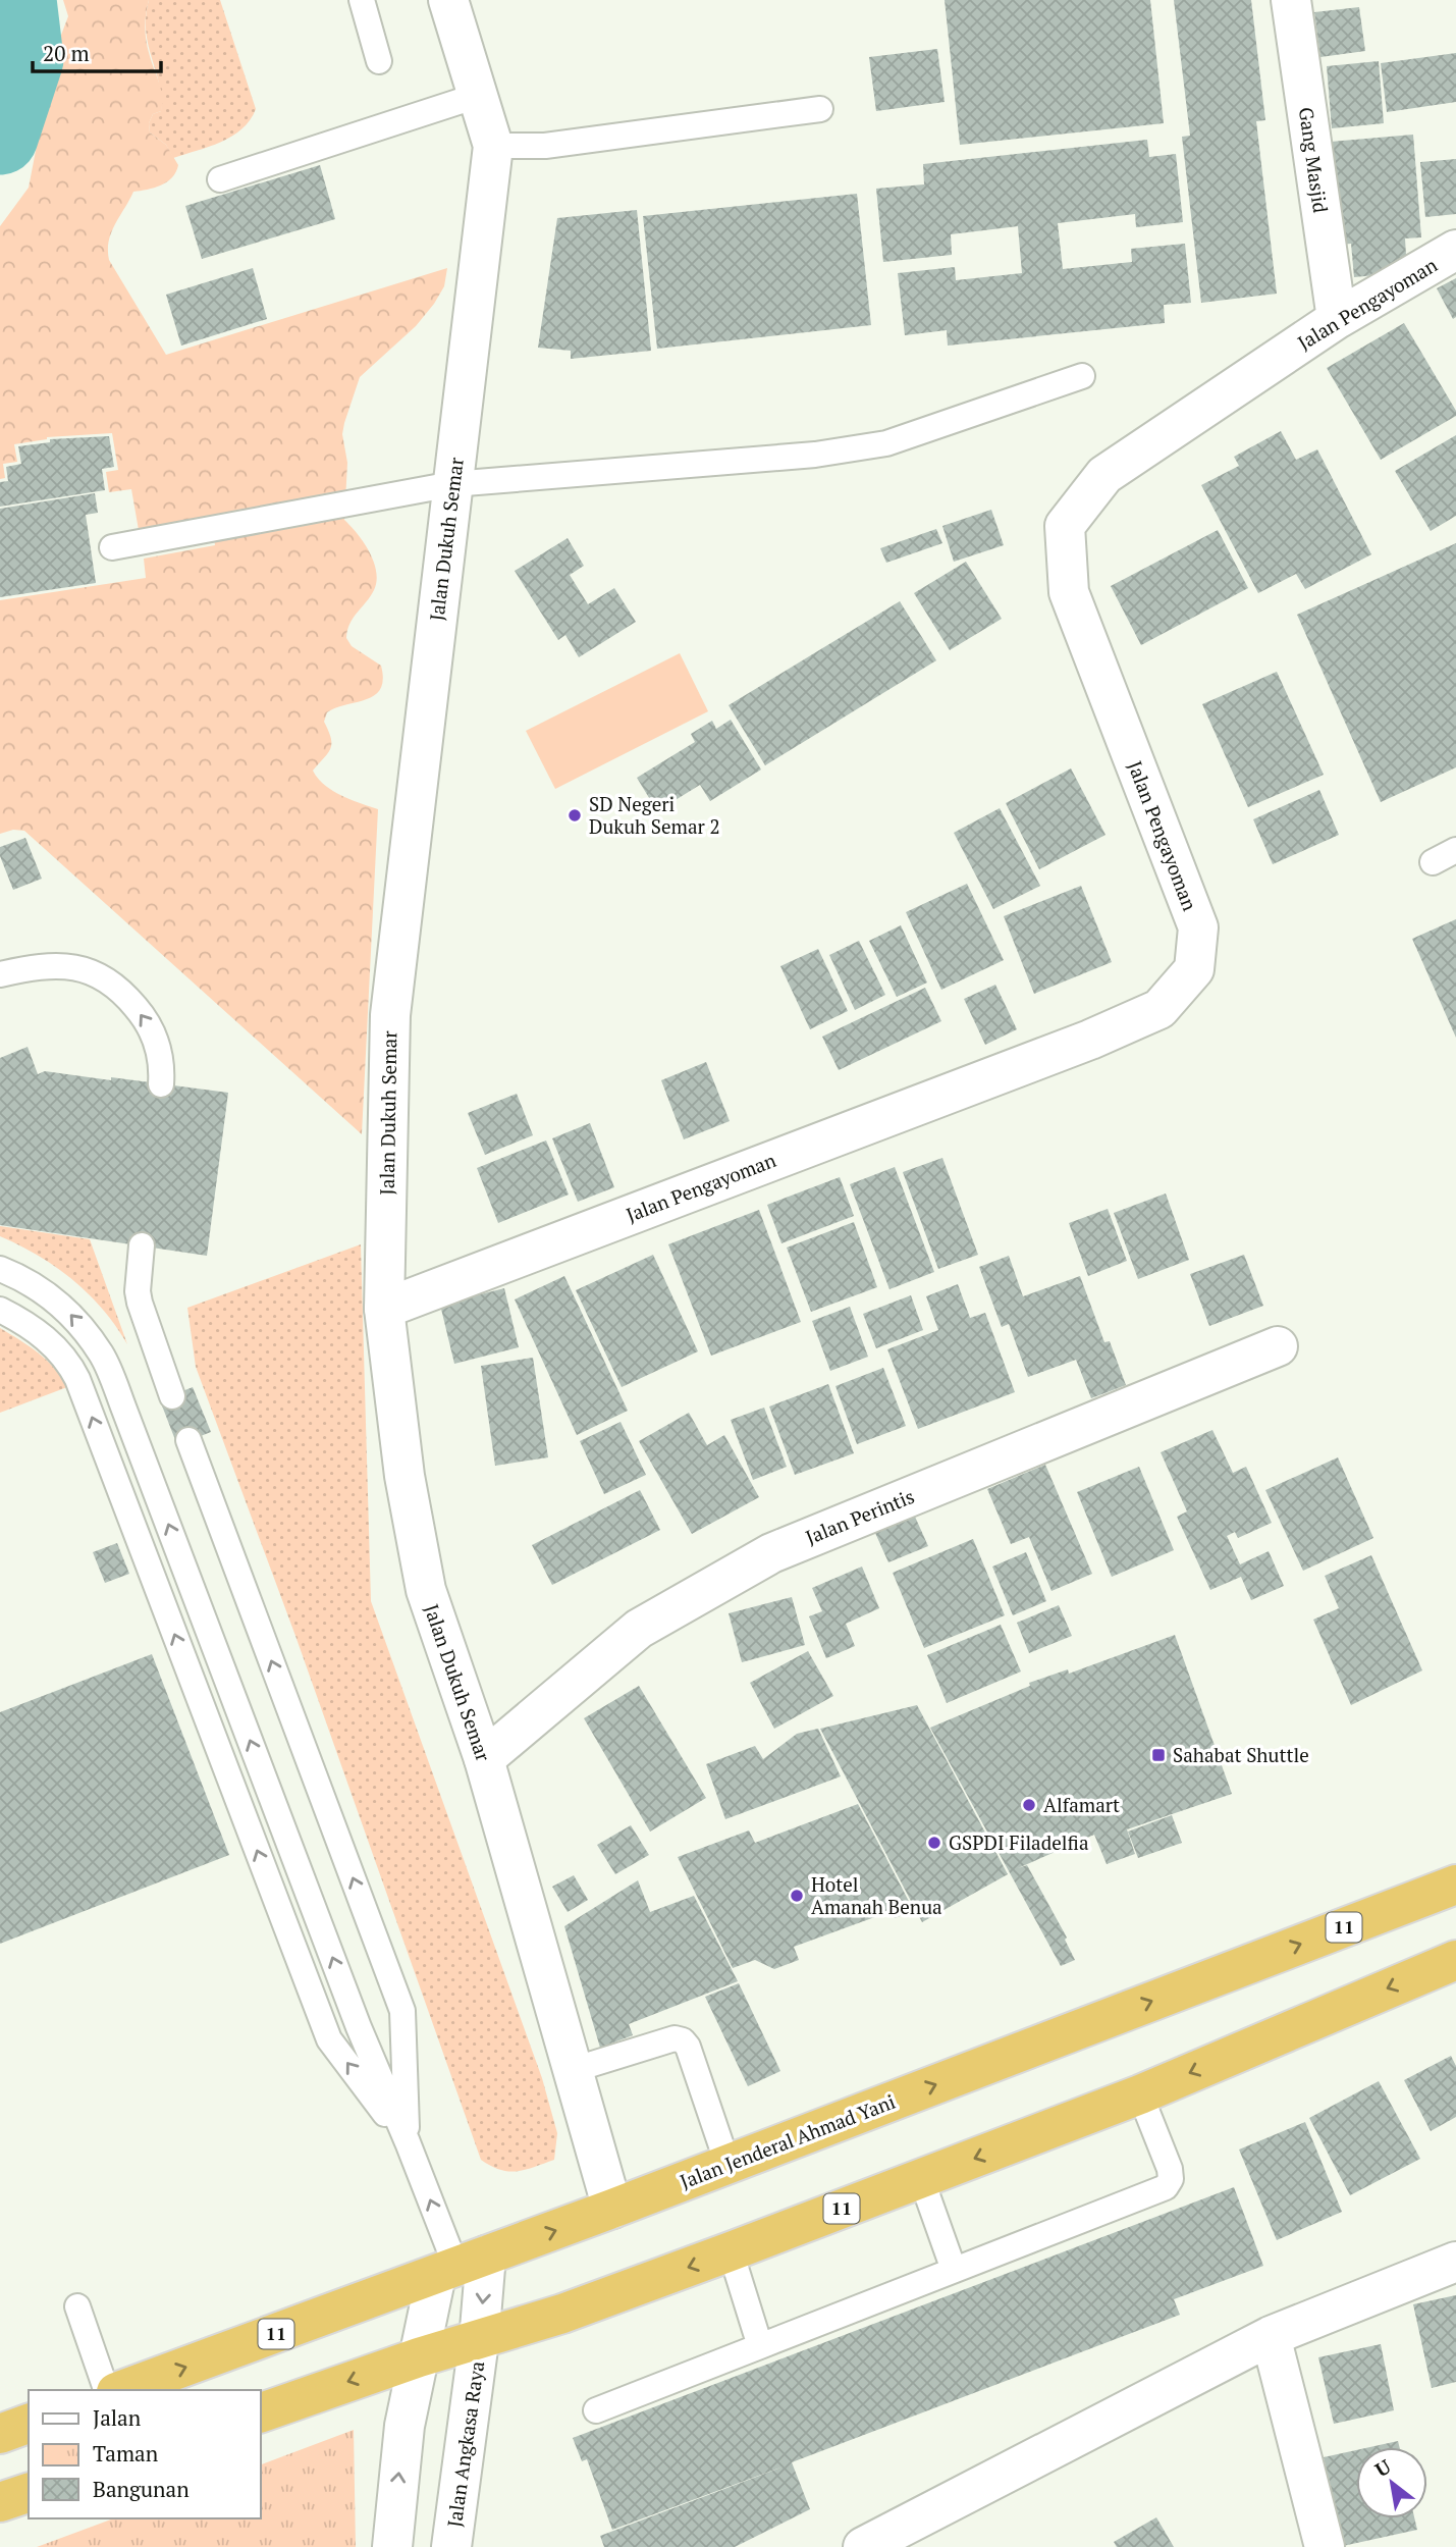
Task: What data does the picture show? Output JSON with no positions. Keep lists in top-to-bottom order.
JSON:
{
  "streets": {
    "highway": ["11", "Jalan Jenderal Ahmad Yani"],
    "street": [
      "Gang Masjid",
      "Jalan Pengayoman",
      "Jalan Dukuh Semar",
      "Jalan Perintis",
      "Jalan Angkasa Raya"
    ]
  },
  "crossings": [
    ["Gang Masjid", "Jalan Pengayoman"],
    ["Jalan Pengayoman", "Jalan Dukuh Semar"],
    ["Jalan Dukuh Semar", "Jalan Perintis"],
    ["Jalan Dukuh Semar", "Jalan Jenderal Ahmad Yani"],
    ["11", "Jalan Angkasa Raya"],
    ["Jalan Jenderal Ahmad Yani", "Jalan Angkasa Raya"]
  ],
  "places": {
    "other": [
      "SD Negeri Dukuh Semar 2",
      "Alfamart",
      "GSPDI Filadelfia",
      "Hotel Amanah Benua"
    ],
    "transit": ["Sahabat Shuttle"]
  },
  "legend": ["Jalan", "Taman", "Bangunan"],
  "scale_bar": "20 m",
  "north": "top left"
}
